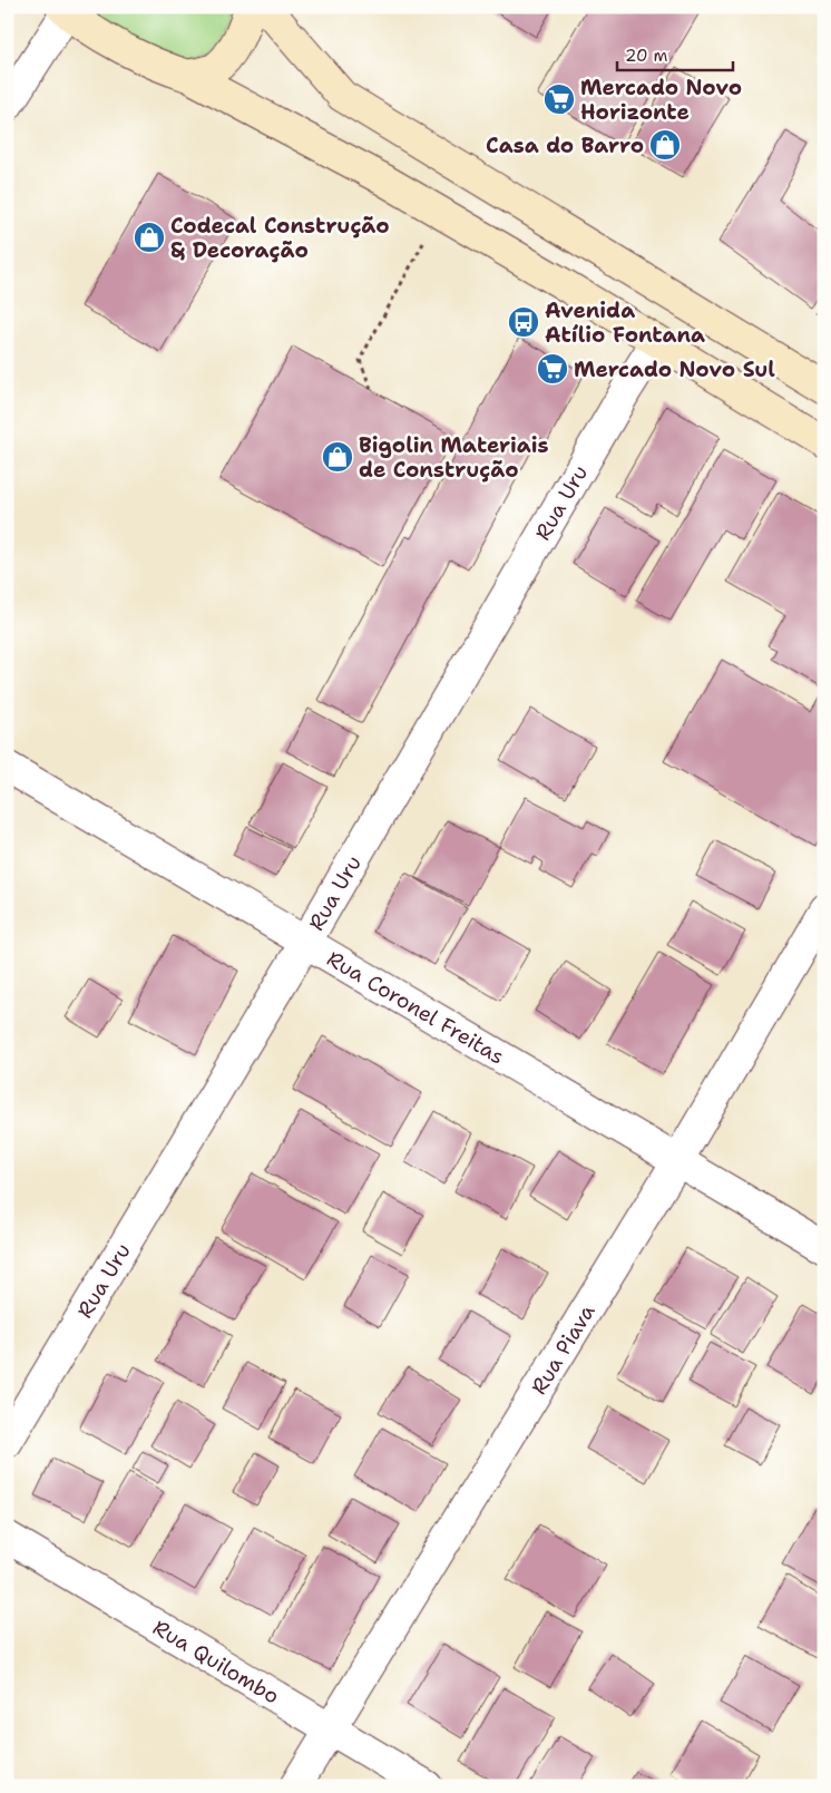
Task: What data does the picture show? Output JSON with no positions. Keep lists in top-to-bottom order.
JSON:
{
  "streets": {
    "street": [
      "Rua Uru",
      "Rua Coronel Freitas",
      "Rua Piava",
      "Rua Quilombo"
    ]
  },
  "crossings": [
    ["Rua Uru", "Rua Coronel Freitas"],
    ["Rua Coronel Freitas", "Rua Piava"],
    ["Rua Piava", "Rua Quilombo"]
  ],
  "places": {
    "supermarket": ["Mercado Novo Horizonte", "Mercado Novo Sul"],
    "shop": ["Casa do Barro", "Codecal Construção & Decoração", "Bigolin Materiais de Construção"],
    "bus stop": ["Avenida Atílio Fontana"]
  },
  "scale_bar": "20 m"
}
